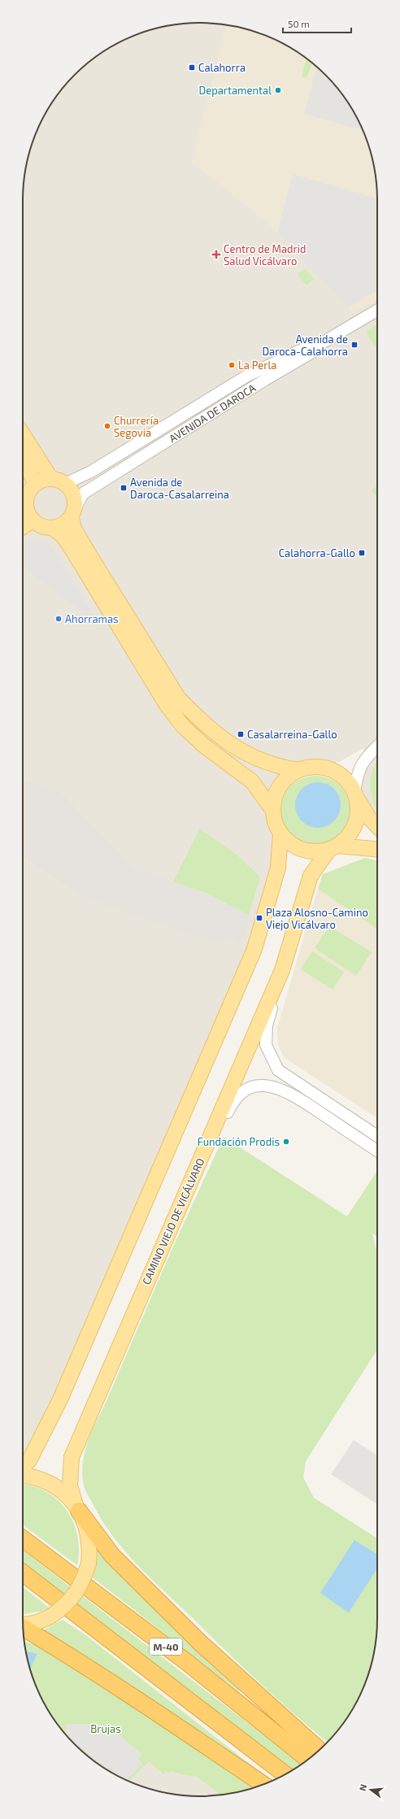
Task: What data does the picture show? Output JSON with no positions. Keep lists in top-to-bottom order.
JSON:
{
  "streets": {
    "highway": ["M-40"],
    "main road": ["CAMINO VIEJO DE VICÁLVARO"],
    "street": ["AVENIDA DE DAROCA"]
  },
  "parks": ["Brujas"],
  "places": {
    "transit": [
      "Calahorra",
      "Avenida de Daroca-Calahorra",
      "Avenida de Daroca-Casalarreina",
      "Calahorra-Gallo",
      "Casalarreina-Gallo",
      "Plaza Alosno-Camino Viejo Vicálvaro"
    ],
    "other": [
      "Departamental",
      "La Perla",
      "Churrería Segovia",
      "Ahorramas",
      "Fundación Prodis"
    ],
    "health": ["Centro de Madrid Salud Vicálvaro"]
  },
  "scale_bar": "50 m",
  "north": "left"
}
